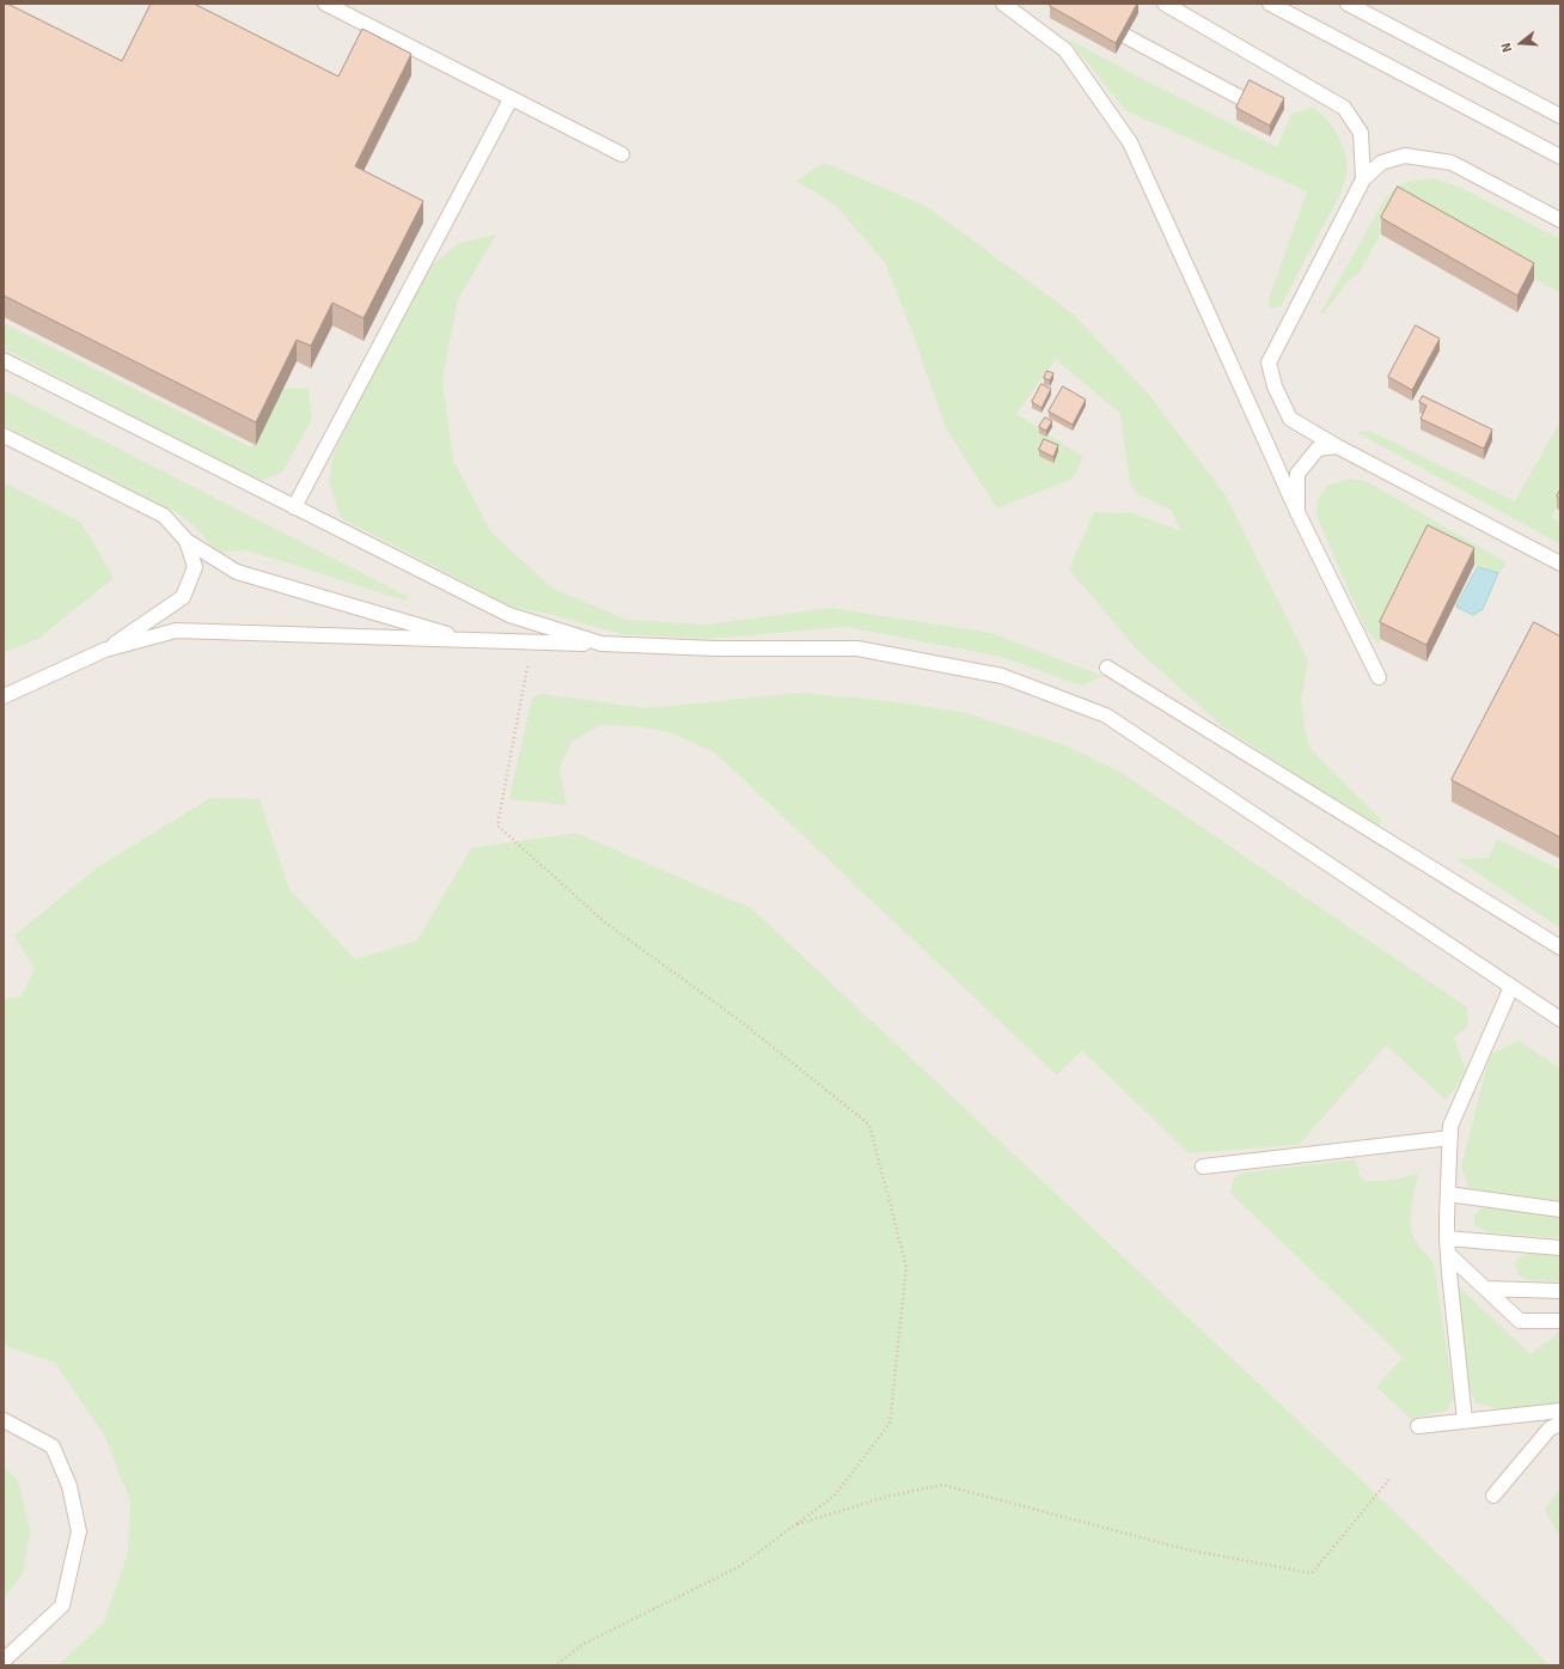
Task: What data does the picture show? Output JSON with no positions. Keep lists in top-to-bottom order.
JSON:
{
  "north": "left"
}
